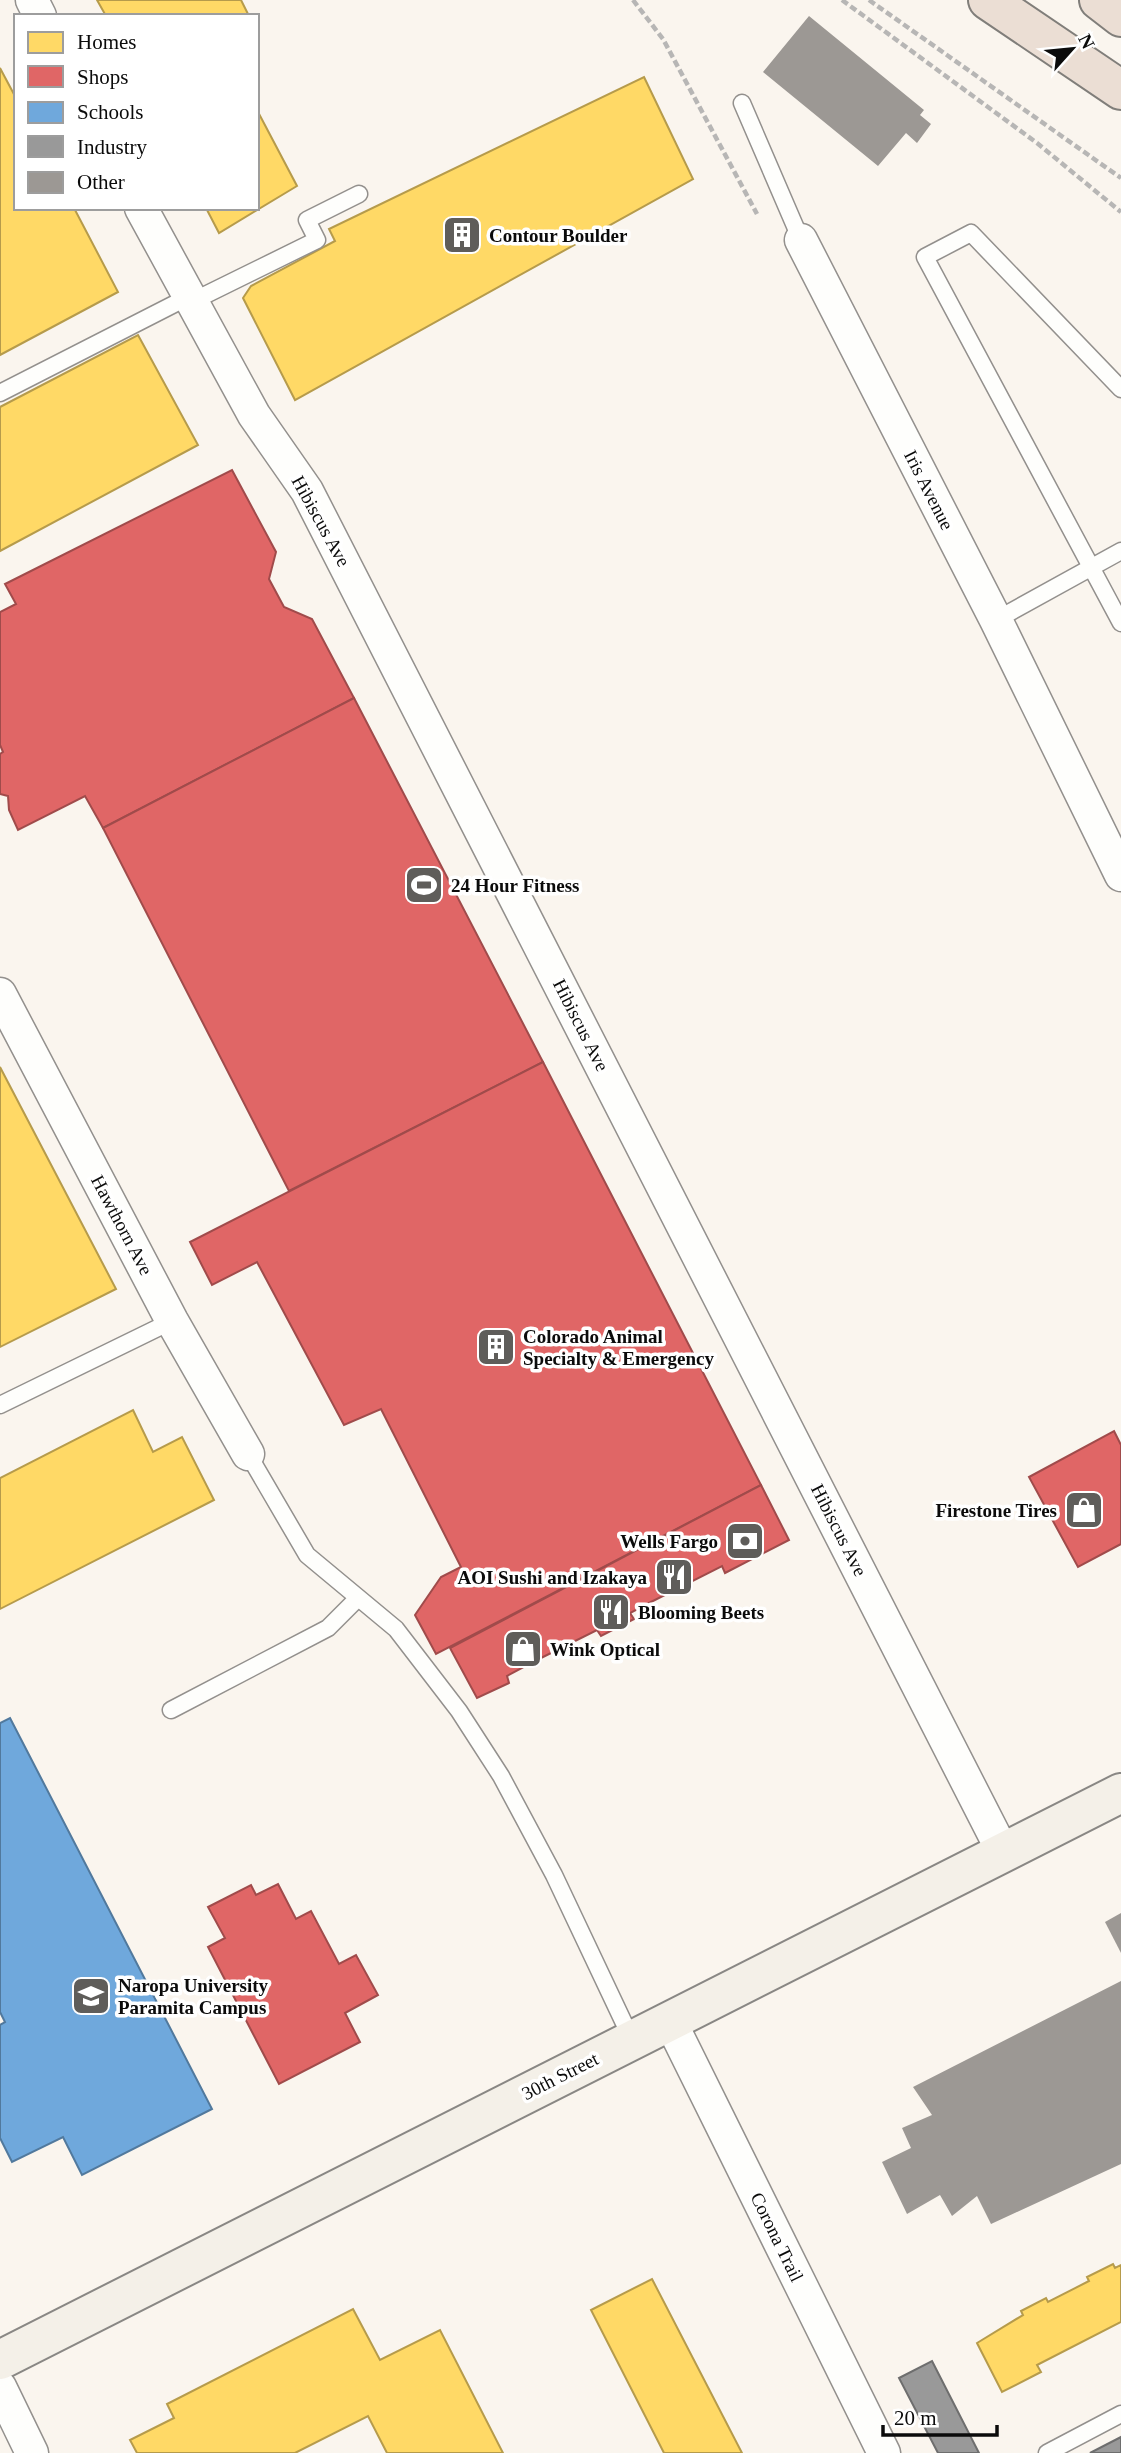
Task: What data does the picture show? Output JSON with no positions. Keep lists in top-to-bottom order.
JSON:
{
  "streets": {
    "main road": ["30th Street"],
    "street": [
      "Iris Avenue",
      "Hibiscus Ave",
      "Hawthorn Ave",
      "Corona Trail"
    ]
  },
  "crossings": [
    ["Hibiscus Ave", "30th Street"],
    ["30th Street", "Corona Trail"]
  ],
  "places": {
    "building": ["Contour Boulder", "Colorado Animal Specialty & Emergency"],
    "sports": ["24 Hour Fitness"],
    "shop": ["Firestone Tires", "Wink Optical"],
    "bank": ["Wells Fargo"],
    "restaurant": ["AOI Sushi and Izakaya", "Blooming Beets"],
    "school or university": ["Naropa University Paramita Campus"]
  },
  "legend": [
    "Homes",
    "Shops",
    "Schools",
    "Industry",
    "Other"
  ],
  "scale_bar": "20 m",
  "north": "top right"
}
